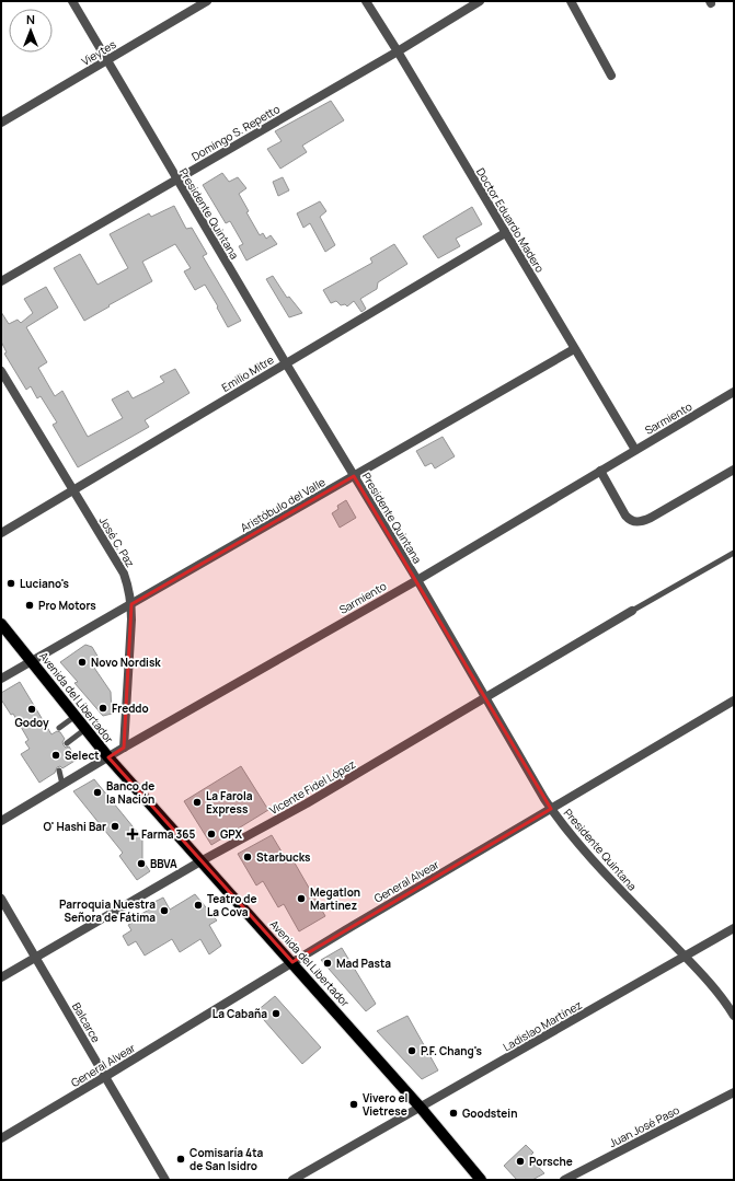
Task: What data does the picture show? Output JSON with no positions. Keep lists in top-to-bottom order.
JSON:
{
  "streets": {
    "main road": ["Avenida del Libertador"],
    "street": [
      "Vieytes",
      "Domingo S. Repetto",
      "Presidente Quintana",
      "Doctor Eduardo Madero",
      "Emilio Mitre",
      "Sarmiento",
      "Aristóbulo del Valle",
      "José C. Paz",
      "Vicente Fidel López",
      "General Alvear",
      "Balcarce",
      "Ladislao Martínez",
      "Juan José Paso"
    ]
  },
  "crossings": [
    ["Vieytes", "Presidente Quintana"],
    ["Domingo S. Repetto", "Presidente Quintana"],
    ["Domingo S. Repetto", "Doctor Eduardo Madero"],
    ["Presidente Quintana", "Emilio Mitre"],
    ["Presidente Quintana", "Sarmiento"],
    ["Presidente Quintana", "Aristóbulo del Valle"],
    ["Presidente Quintana", "Vicente Fidel López"],
    ["Presidente Quintana", "General Alvear"],
    ["Presidente Quintana", "Ladislao Martínez"],
    ["Doctor Eduardo Madero", "Emilio Mitre"],
    ["Doctor Eduardo Madero", "Sarmiento"],
    ["Doctor Eduardo Madero", "Aristóbulo del Valle"],
    ["Emilio Mitre", "José C. Paz"],
    ["Sarmiento", "José C. Paz"],
    ["Sarmiento", "Avenida del Libertador"],
    ["Aristóbulo del Valle", "José C. Paz"],
    ["Aristóbulo del Valle", "Avenida del Libertador"],
    ["Avenida del Libertador", "Vicente Fidel López"],
    ["Avenida del Libertador", "General Alvear"],
    ["Avenida del Libertador", "Ladislao Martínez"],
    ["Vicente Fidel López", "Balcarce"],
    ["General Alvear", "Balcarce"]
  ],
  "places": {
    "other": [
      "Luciano's",
      "Pro Motors",
      "Novo Nordisk",
      "Freddo",
      "Godoy",
      "Select",
      "Banco de la Nación",
      "La Farola Express",
      "O' Hashi Bar",
      "GPX",
      "Starbucks",
      "BBVA",
      "Megatlon Martinez",
      "Teatro de La Cova",
      "Parroquia Nuestra Señora de Fátima",
      "Mad Pasta",
      "La Cabaña",
      "P.F. Chang's",
      "Vivero el Vietrese",
      "Goodstein",
      "Comisaría 4ta de San Isidro",
      "Porsche"
    ],
    "health": ["Farma 365"]
  },
  "north": "top"
}
